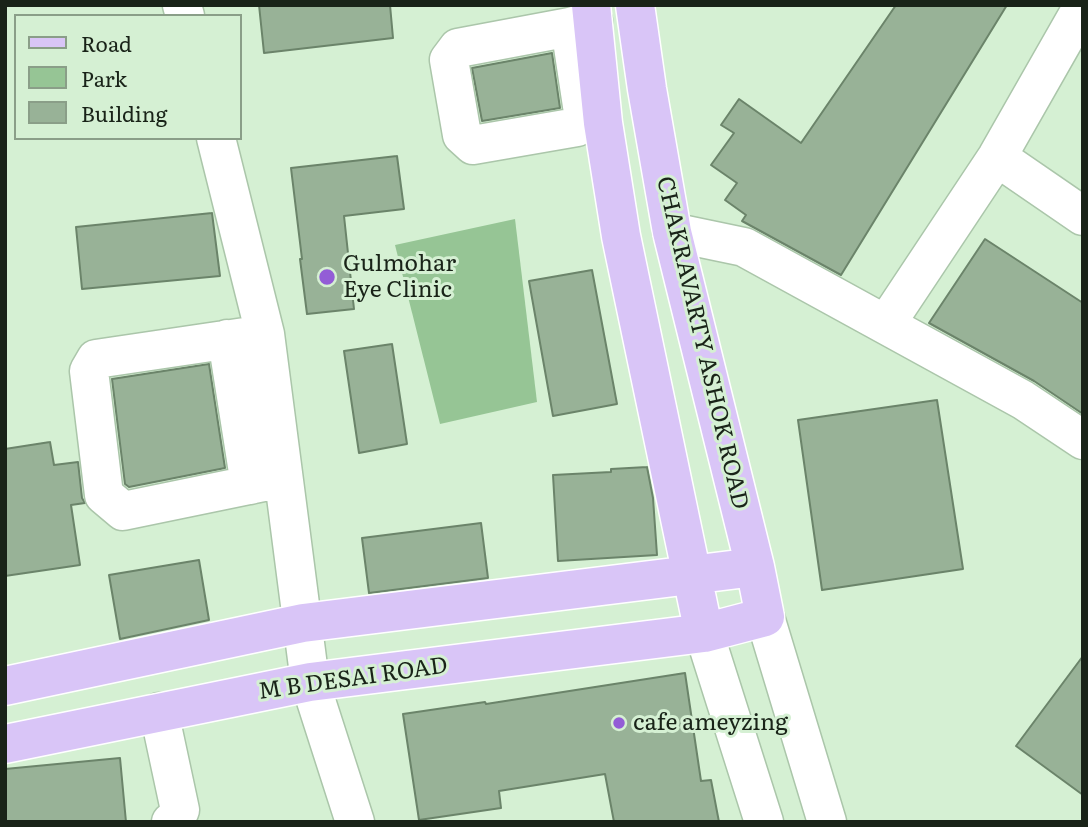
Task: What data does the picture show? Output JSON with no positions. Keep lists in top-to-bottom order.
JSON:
{
  "streets": {
    "main road": ["CHAKRAVARTY ASHOK ROAD", "M B DESAI ROAD"]
  },
  "places": ["Gulmohar Eye Clinic", "cafe ameyzing"],
  "legend": ["Road", "Park", "Building"]
}
